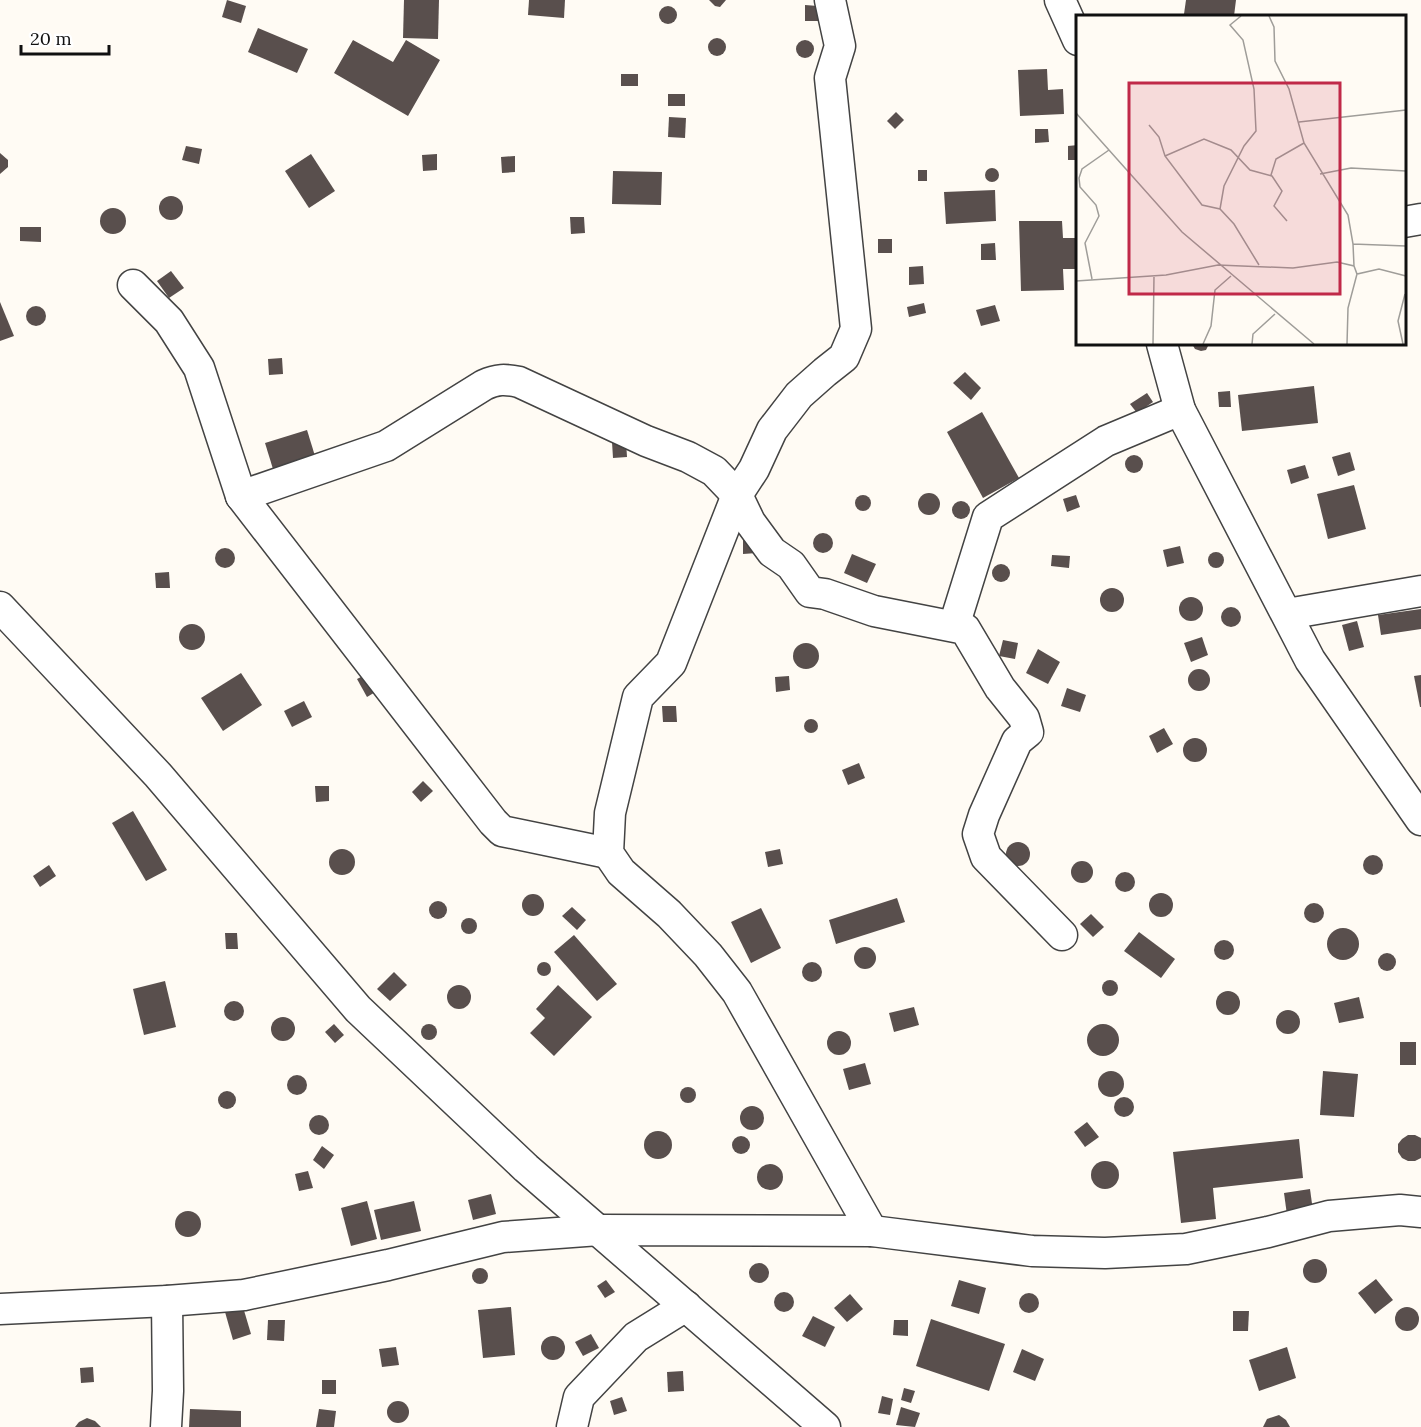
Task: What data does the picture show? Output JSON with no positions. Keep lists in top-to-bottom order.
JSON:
{
  "scale_bar": "20 m"
}
